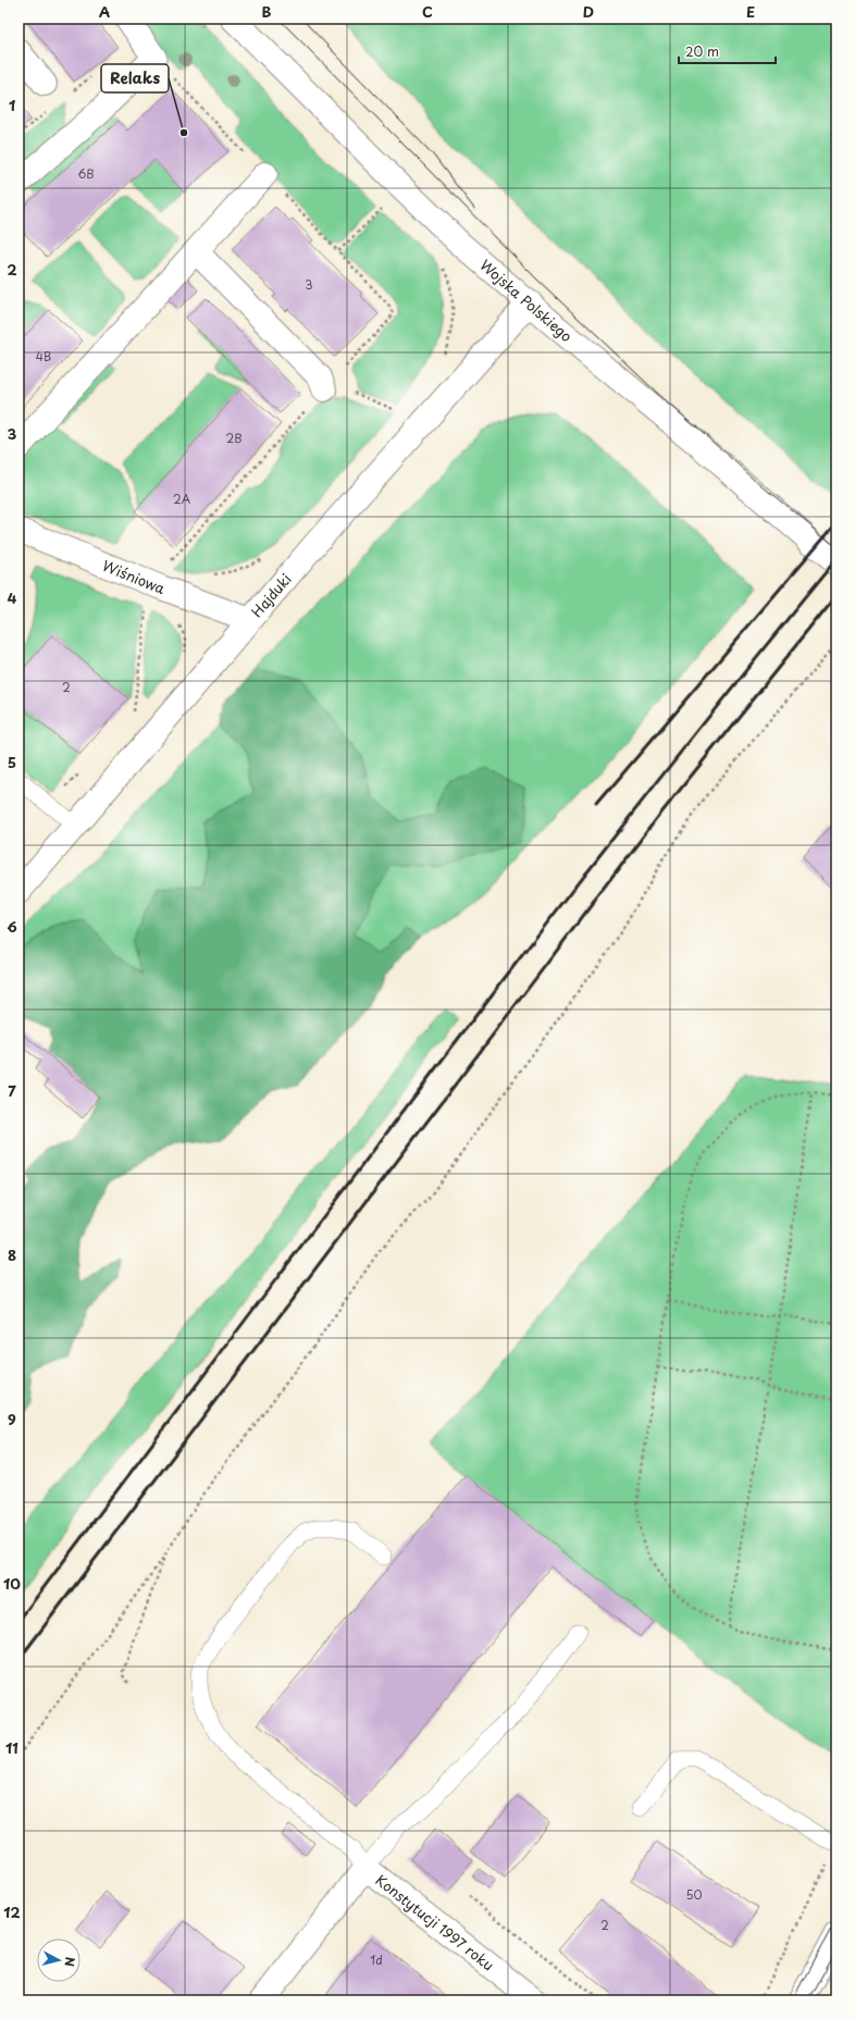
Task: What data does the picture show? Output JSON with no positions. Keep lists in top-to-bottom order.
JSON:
{
  "streets": {
    "street": [
      "Wojska Polskiego",
      "Wiśniowa",
      "Hajduki",
      "Konstytucji 1997 roku"
    ]
  },
  "crossings": [
    ["Wojska Polskiego", "Hajduki"],
    ["Wiśniowa", "Hajduki"]
  ],
  "places": ["Relaks"],
  "house_numbers": [
    "6B",
    "3",
    "4B",
    "2B",
    "2A",
    "2",
    "50",
    "2",
    "1d"
  ],
  "scale_bar": "20 m",
  "north": "right",
  "grid": {
    "columns": [
      "A",
      "B",
      "C",
      "D",
      "E"
    ],
    "rows": [
      "1",
      "2",
      "3",
      "4",
      "5",
      "6",
      "7",
      "8",
      "9",
      "10",
      "11",
      "12"
    ]
  }
}
